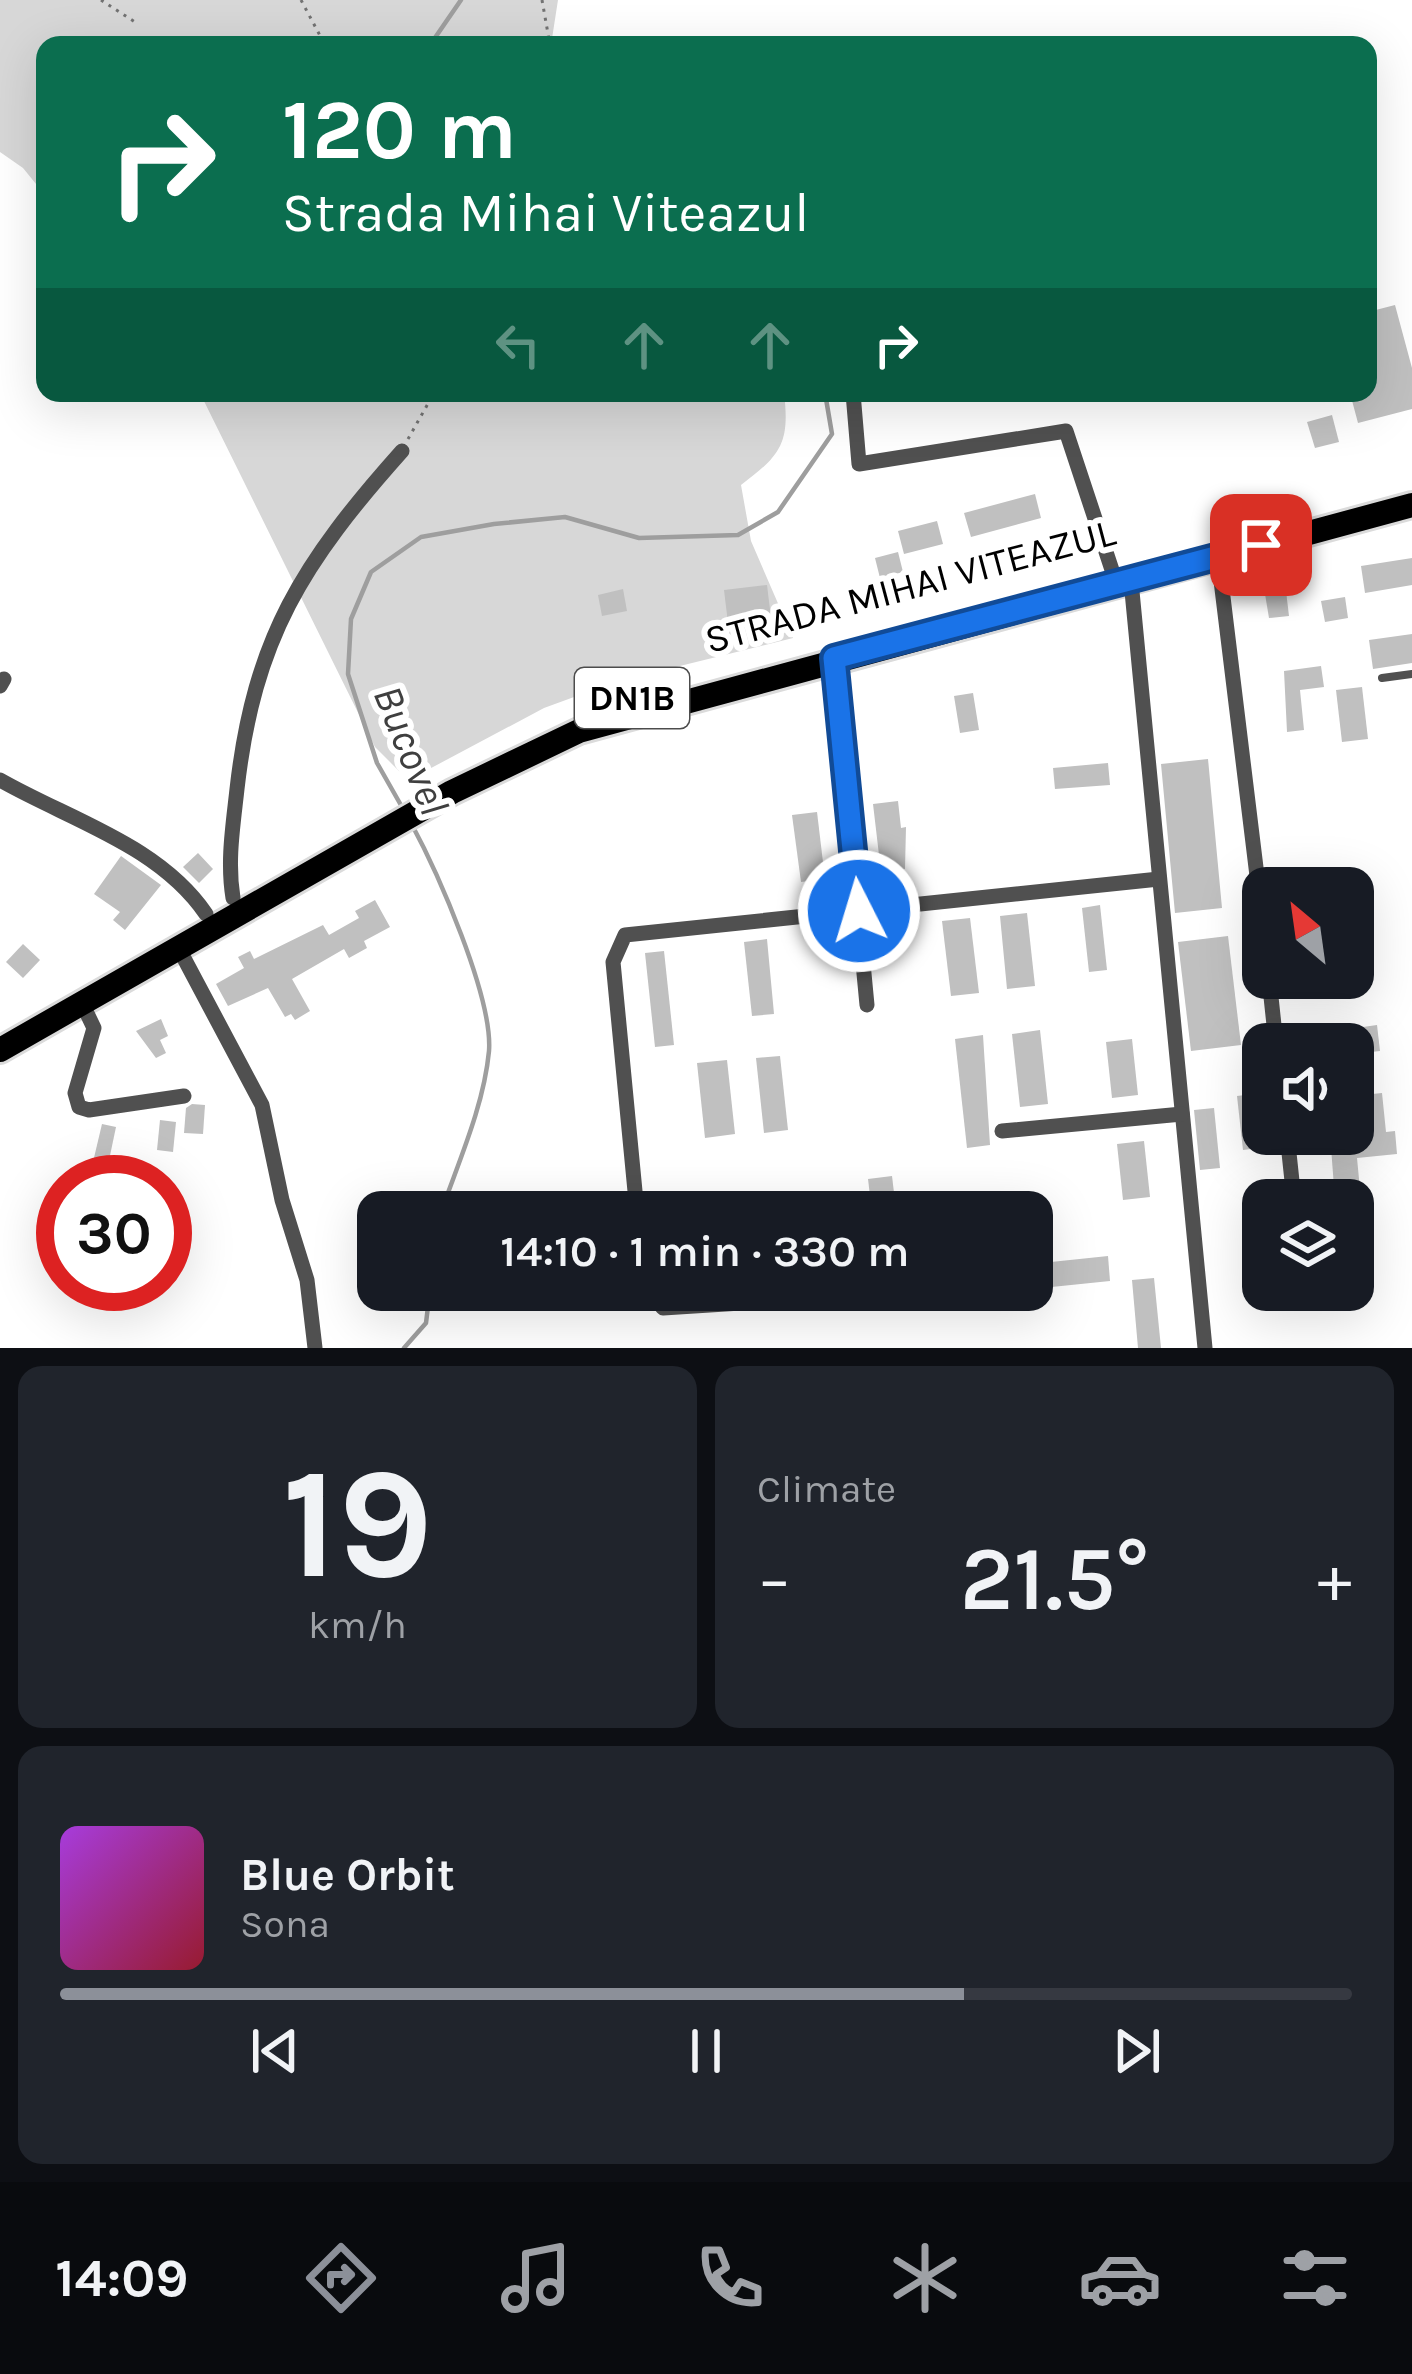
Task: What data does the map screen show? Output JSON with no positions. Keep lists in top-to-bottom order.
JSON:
{
  "streets": {
    "main road": ["STRADA MIHAI VITEAZUL", "DN1B"]
  },
  "water": ["Bucovel"],
  "north": "top left",
  "page": {
    "turn": ["120 m", "Strada Mihai Viteazul"],
    "limit": "30",
    "trip": "14:10 · 1 min · 330 m",
    "tile": [
      ["19", "km/h"],
      "Climate"
    ],
    "heat": ["−", "21.5°", "+"],
    "song": ["Blue Orbit", "Sona"],
    "tabs": "14:09"
  }
}
